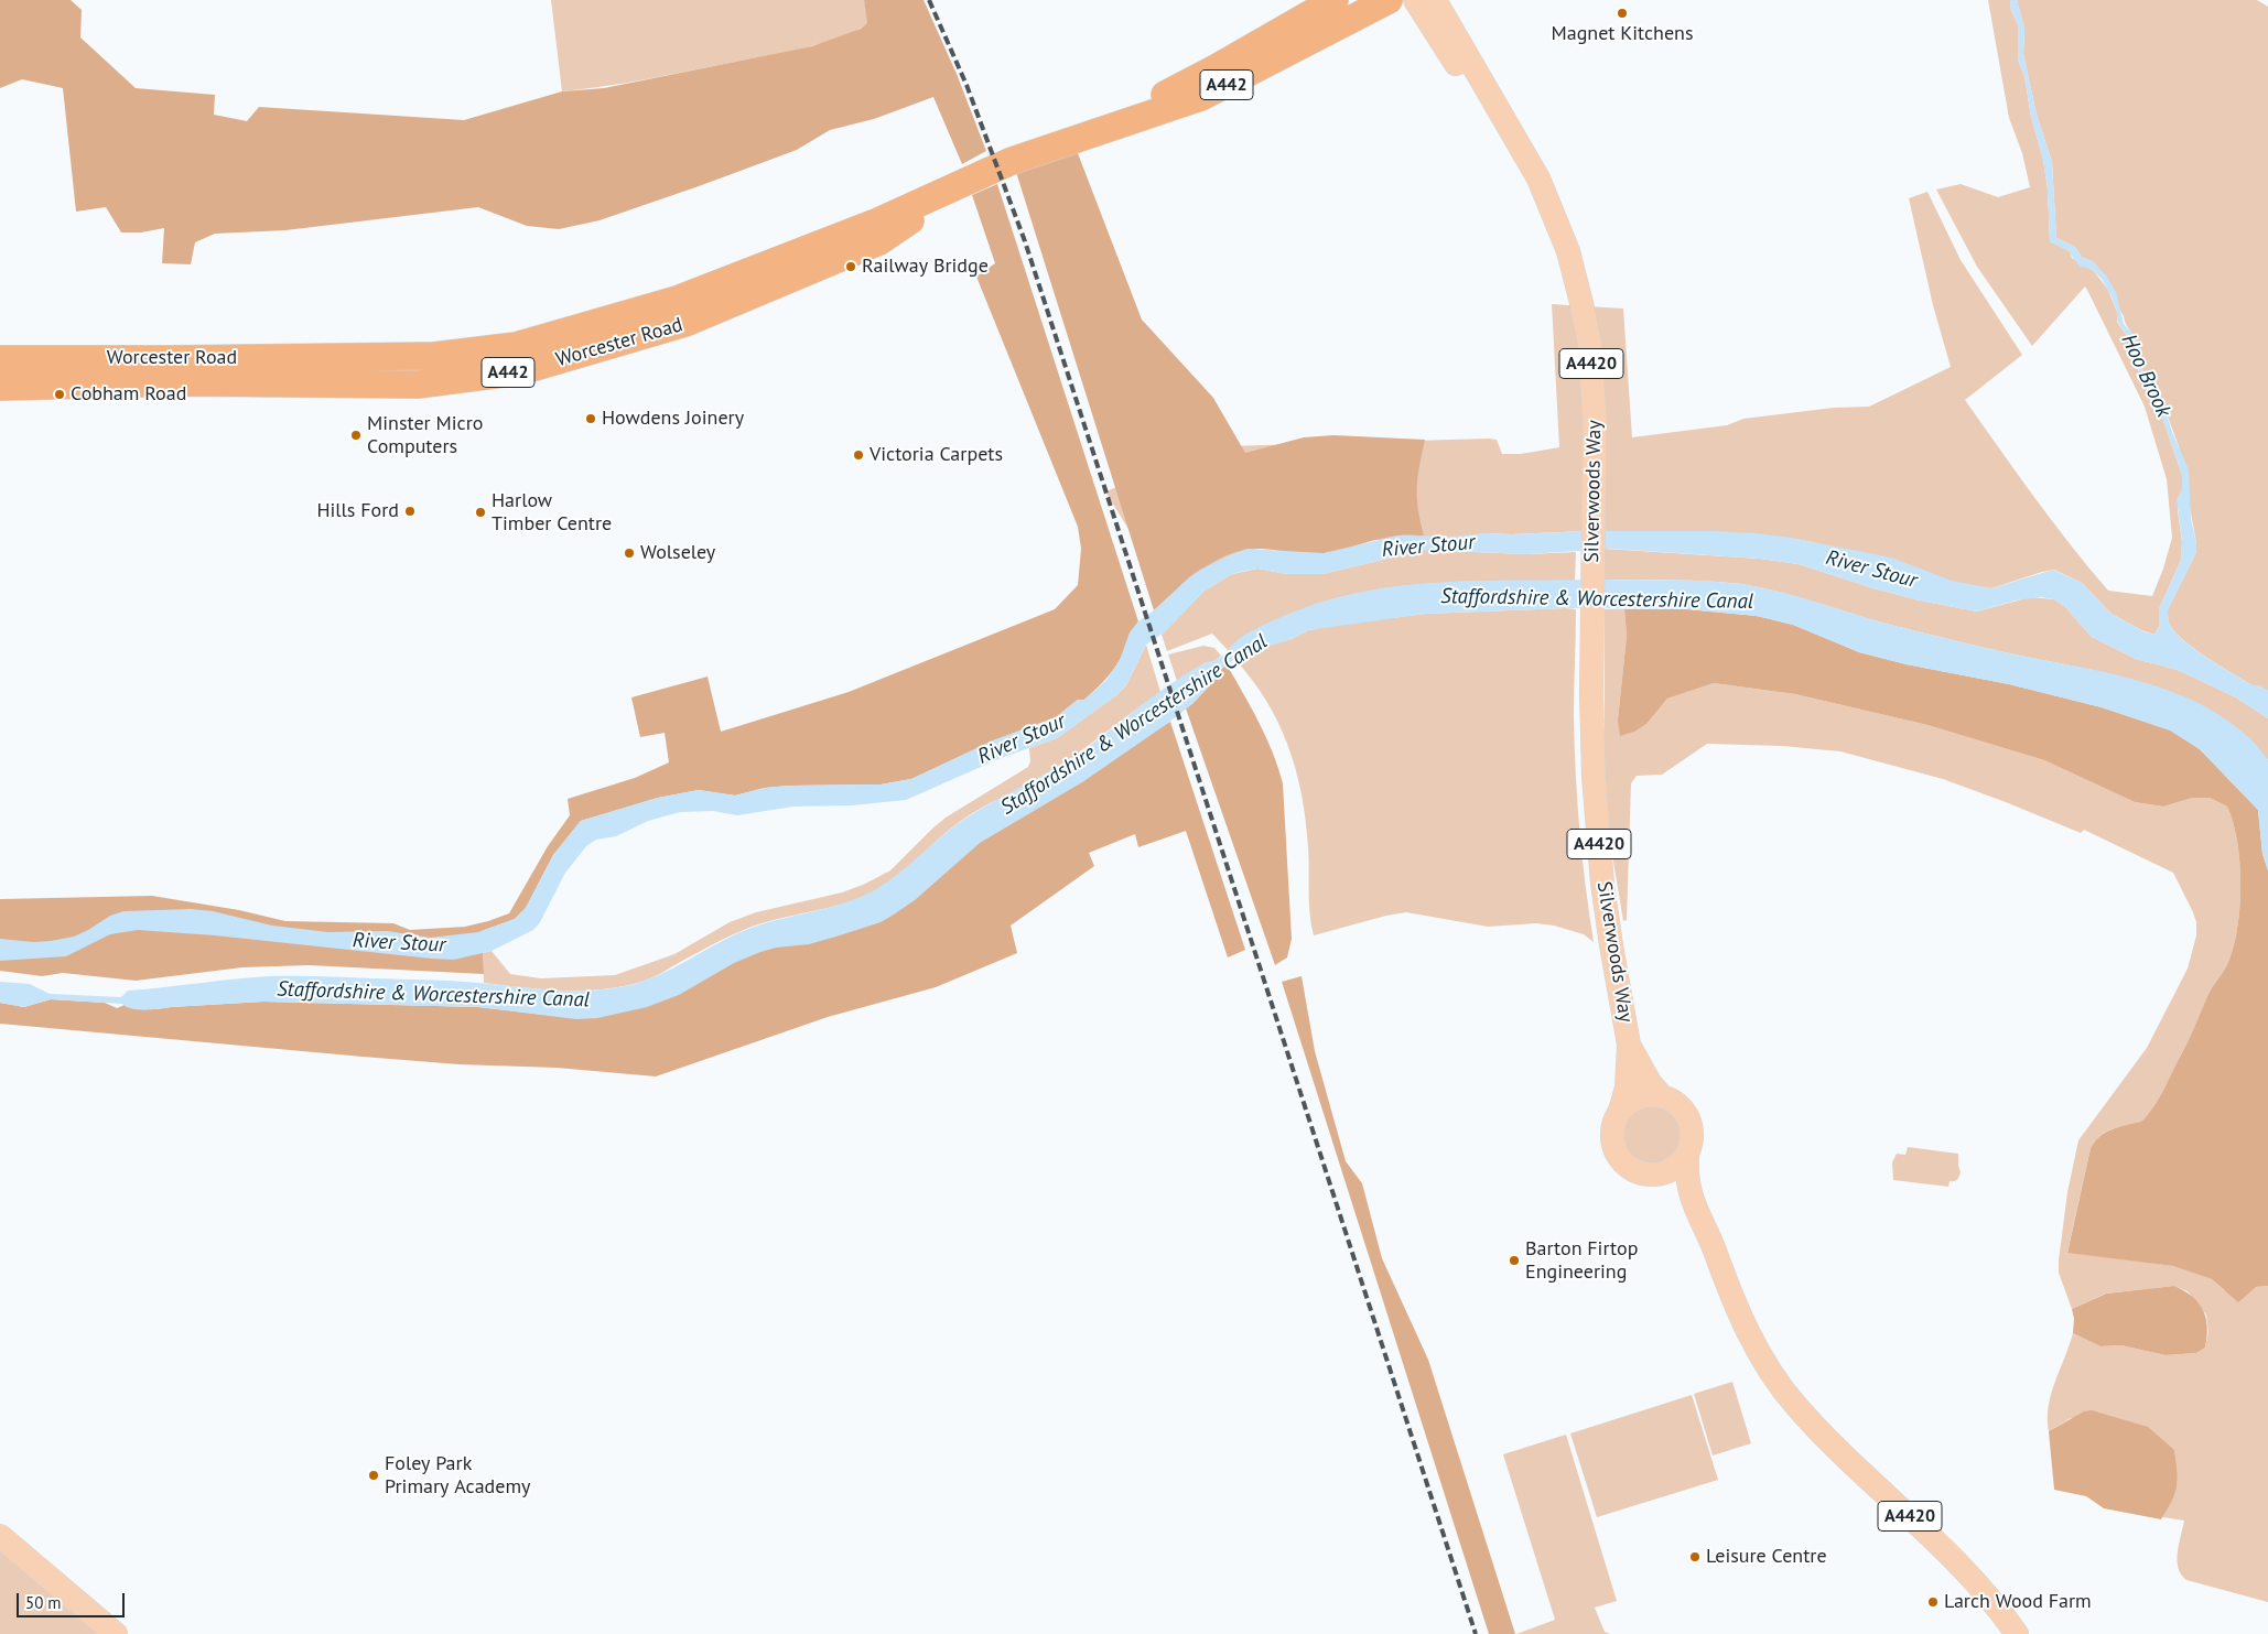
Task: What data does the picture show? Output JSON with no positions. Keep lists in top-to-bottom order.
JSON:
{
  "streets": {
    "highway": ["A442", "Worcester Road"],
    "main road": ["A4420", "Silverwoods Way"]
  },
  "crossings": [
    ["A4420", "Silverwoods Way"]
  ],
  "water": ["Hoo Brook", "River Stour", "Staffordshire & Worcestershire Canal"],
  "places": [
    "Magnet Kitchens",
    "Railway Bridge",
    "Cobham Road",
    "Howdens Joinery",
    "Minster Micro Computers",
    "Victoria Carpets",
    "Hills Ford",
    "Harlow Timber Centre",
    "Wolseley",
    "Barton Firtop Engineering",
    "Foley Park Primary Academy",
    "Leisure Centre",
    "Larch Wood Farm"
  ],
  "scale_bar": "50 m"
}
